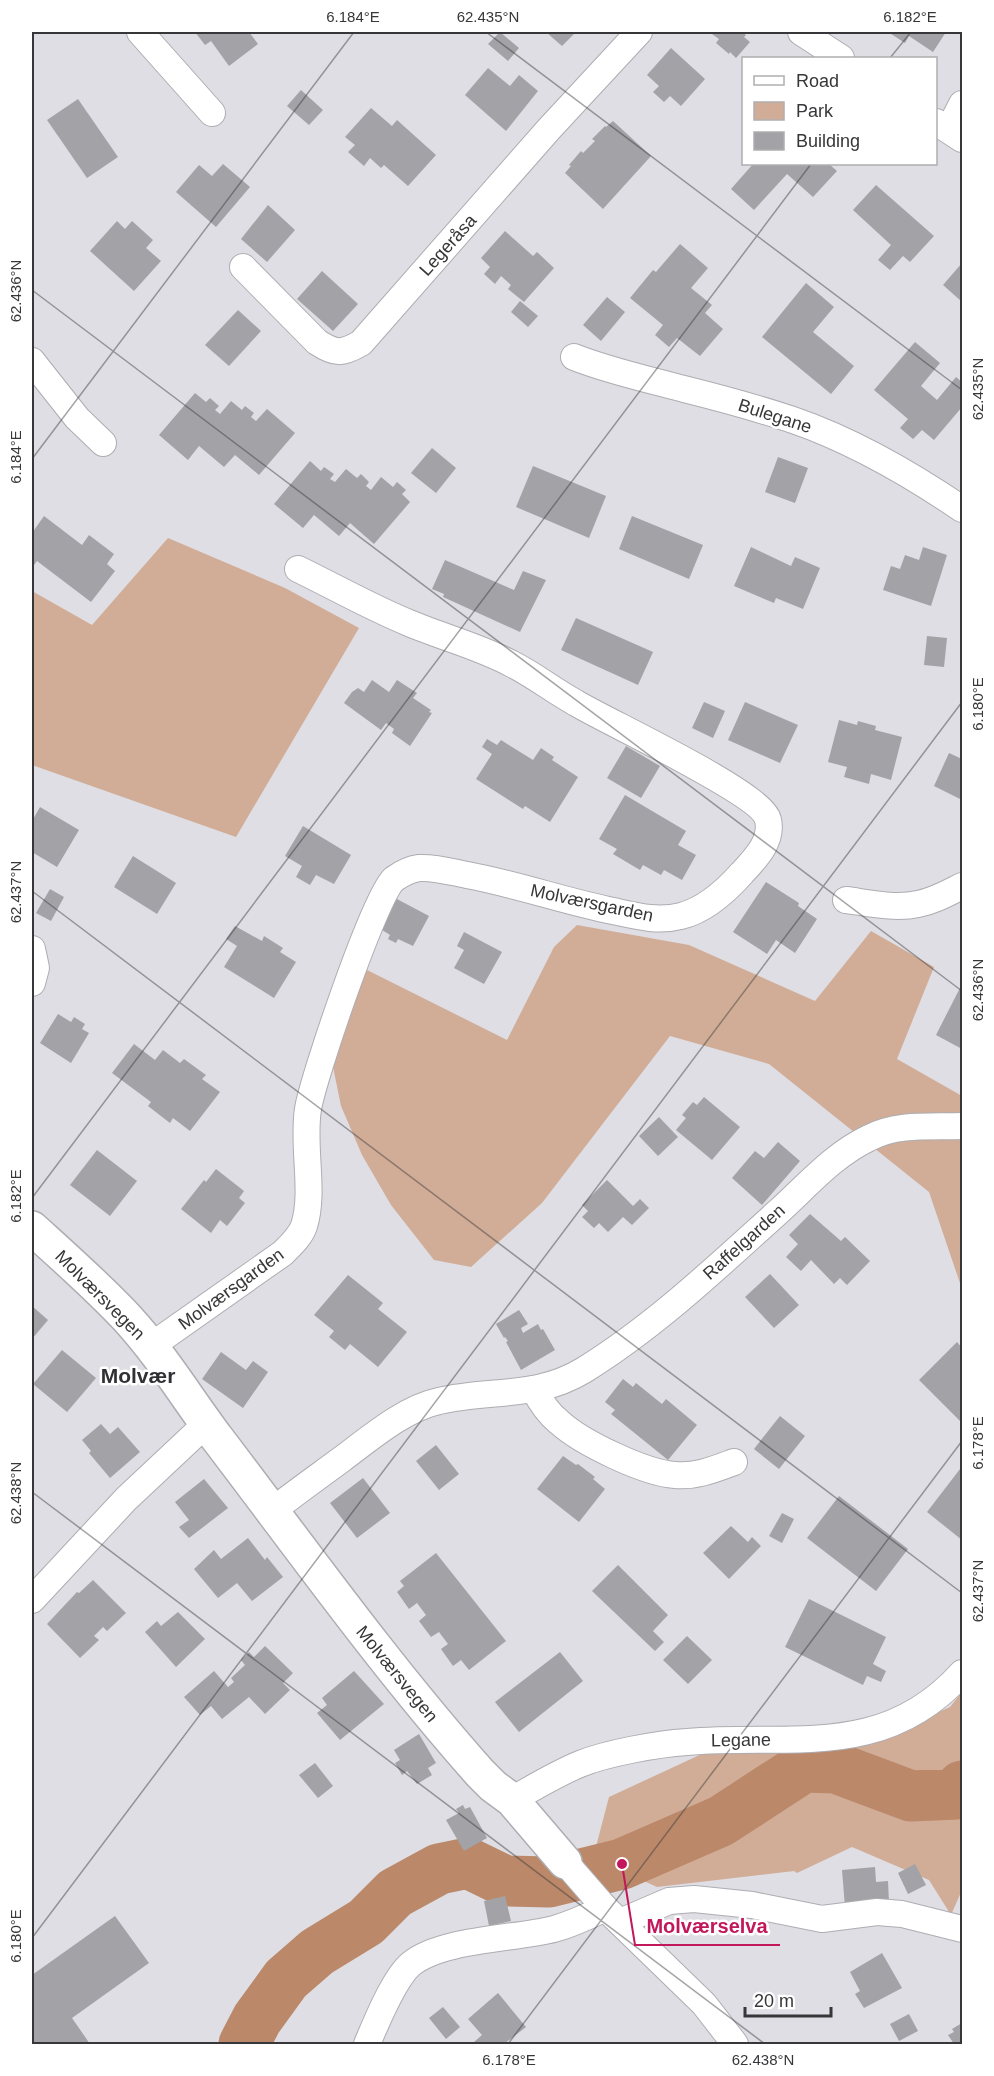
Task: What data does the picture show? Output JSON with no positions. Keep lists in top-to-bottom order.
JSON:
{
  "streets": {
    "street": [
      "Legeråsa",
      "Bulegane",
      "Molværsgarden",
      "Raffelgarden",
      "Molværsvegen",
      "Legane"
    ]
  },
  "crossings": [
    ["Molværsgarden", "Molværsvegen"],
    ["Raffelgarden", "Molværsvegen"],
    ["Molværsvegen", "Legane"]
  ],
  "districts": ["Molvær"],
  "places": ["Molværselva"],
  "legend": ["Road", "Park", "Building"],
  "scale_bar": "20 m",
  "coordinates": [
    "6.184°E",
    "62.435°N",
    "6.182°E",
    "62.436°N",
    "6.180°E",
    "62.437°N",
    "6.178°E",
    "62.438°N"
  ]
}
